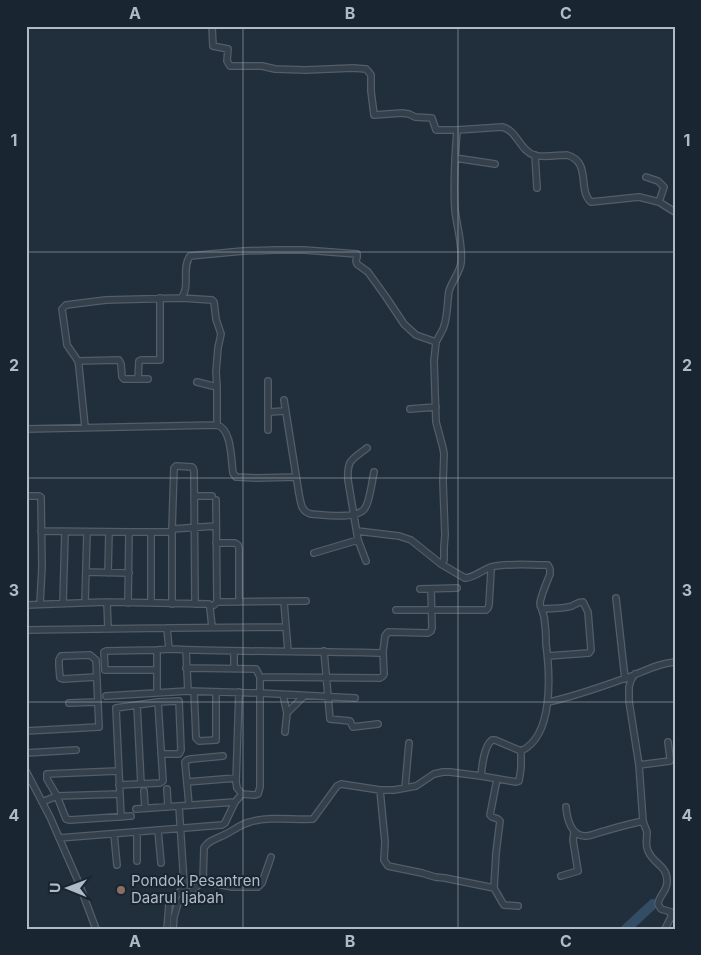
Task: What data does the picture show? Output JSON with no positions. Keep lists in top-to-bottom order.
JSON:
{
  "places": ["Pondok Pesantren Daarul Ijabah"],
  "north": "left",
  "grid": {
    "columns": ["A", "B", "C"],
    "rows": [
      "1",
      "2",
      "3",
      "4"
    ]
  }
}
